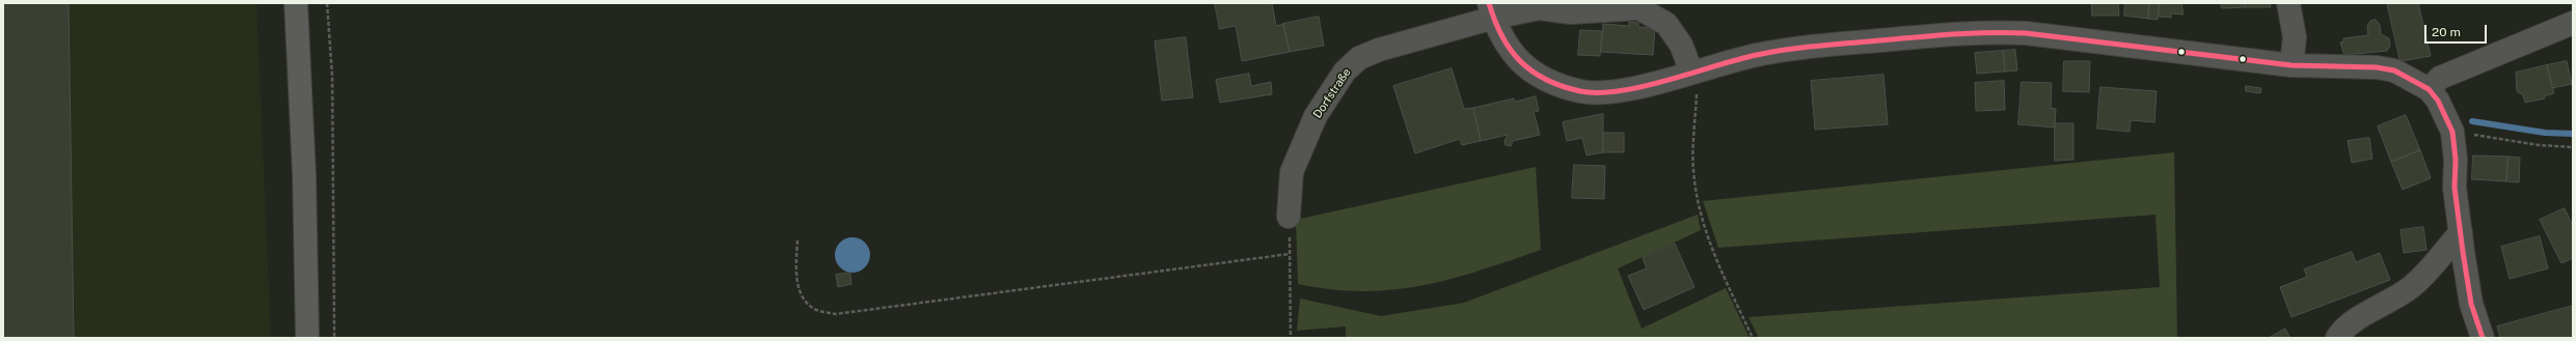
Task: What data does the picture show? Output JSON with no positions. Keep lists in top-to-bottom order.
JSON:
{
  "streets": {
    "street": ["Dorfstraße"]
  },
  "scale_bar": "20 m"
}
